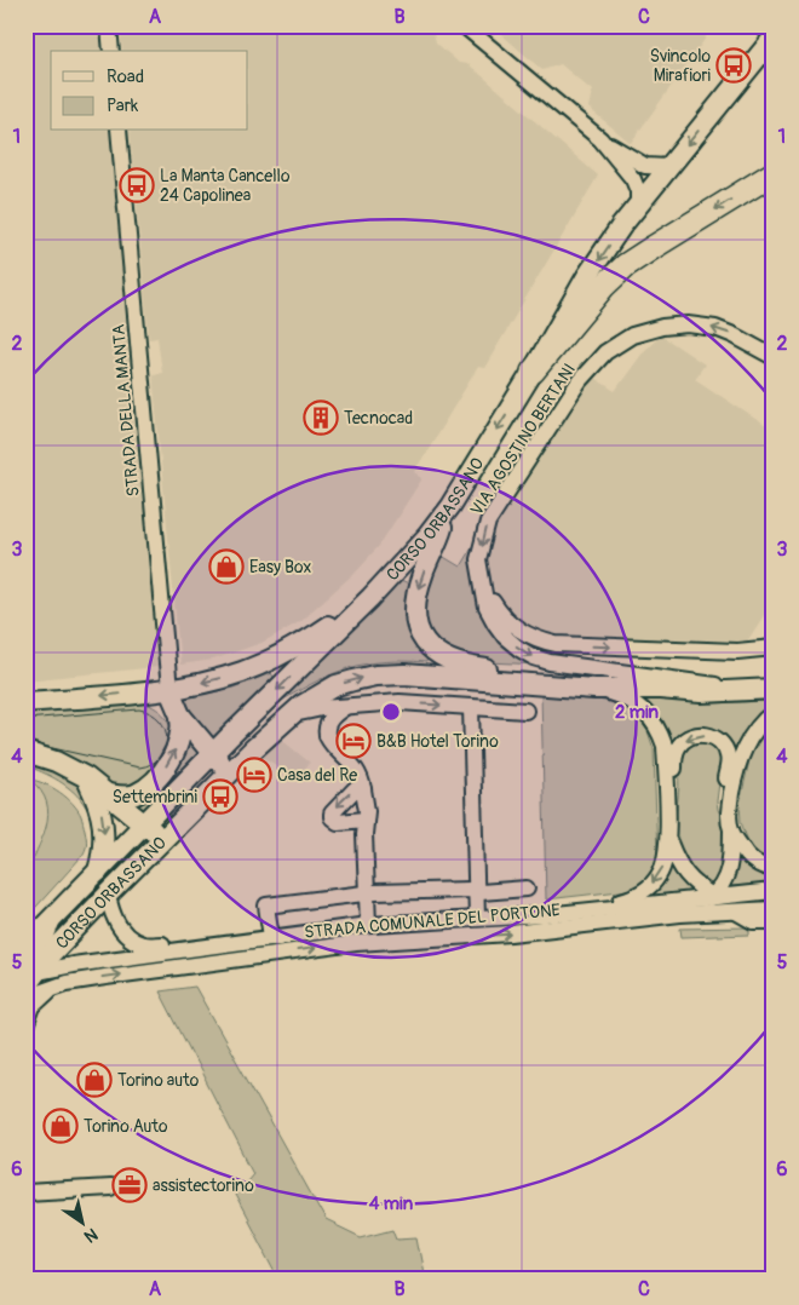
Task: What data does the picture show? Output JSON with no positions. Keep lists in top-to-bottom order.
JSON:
{
  "streets": {
    "main road": ["CORSO ORBASSANO"],
    "street": ["STRADA DELLA MANTA", "VIA AGOSTINO BERTANI", "STRADA COMUNALE DEL PORTONE"]
  },
  "crossings": [
    ["VIA AGOSTINO BERTANI", "CORSO ORBASSANO"],
    ["CORSO ORBASSANO", "STRADA COMUNALE DEL PORTONE"]
  ],
  "places": {
    "bus stop": ["Svincolo Mirafiori", "La Manta Cancello 24 Capolinea", "Settembrini"],
    "building": ["Tecnocad"],
    "shop": ["Easy Box", "Torino auto", "Torino Auto"],
    "hotel": ["B&B Hotel Torino", "Casa del Re"],
    "office": ["assistectorino"]
  },
  "legend": ["Road", "Park"],
  "north": "bottom right",
  "grid": {
    "columns": ["A", "B", "C"],
    "rows": [
      "1",
      "2",
      "3",
      "4",
      "5",
      "6"
    ]
  },
  "rings": ["2 min", "4 min"]
}
